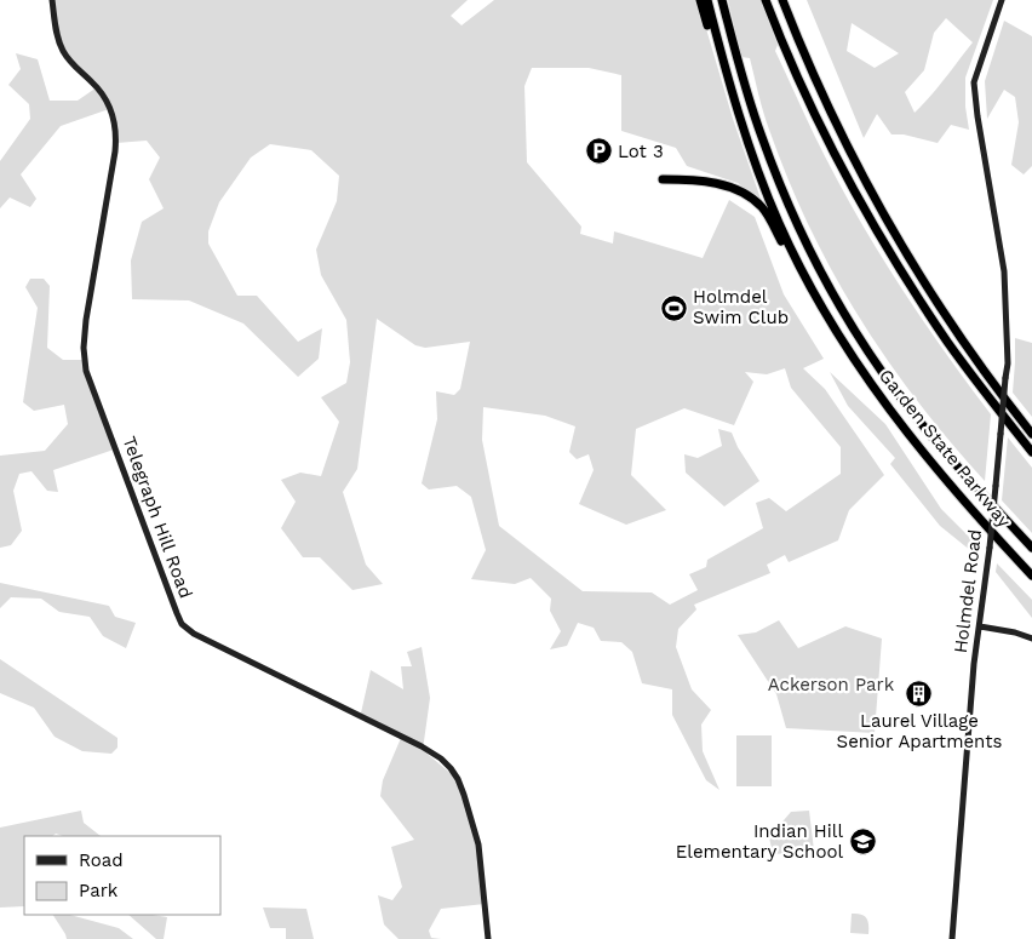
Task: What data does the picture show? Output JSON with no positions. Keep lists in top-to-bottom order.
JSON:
{
  "streets": {
    "highway": ["Garden State Parkway"],
    "street": ["Telegraph Hill Road", "Holmdel Road"]
  },
  "parks": ["Ackerson Park"],
  "places": {
    "parking": ["Lot 3"],
    "sports": ["Holmdel Swim Club"],
    "building": ["Laurel Village Senior Apartments"],
    "school or university": ["Indian Hill Elementary School"]
  },
  "legend": ["Road", "Park"]
}
